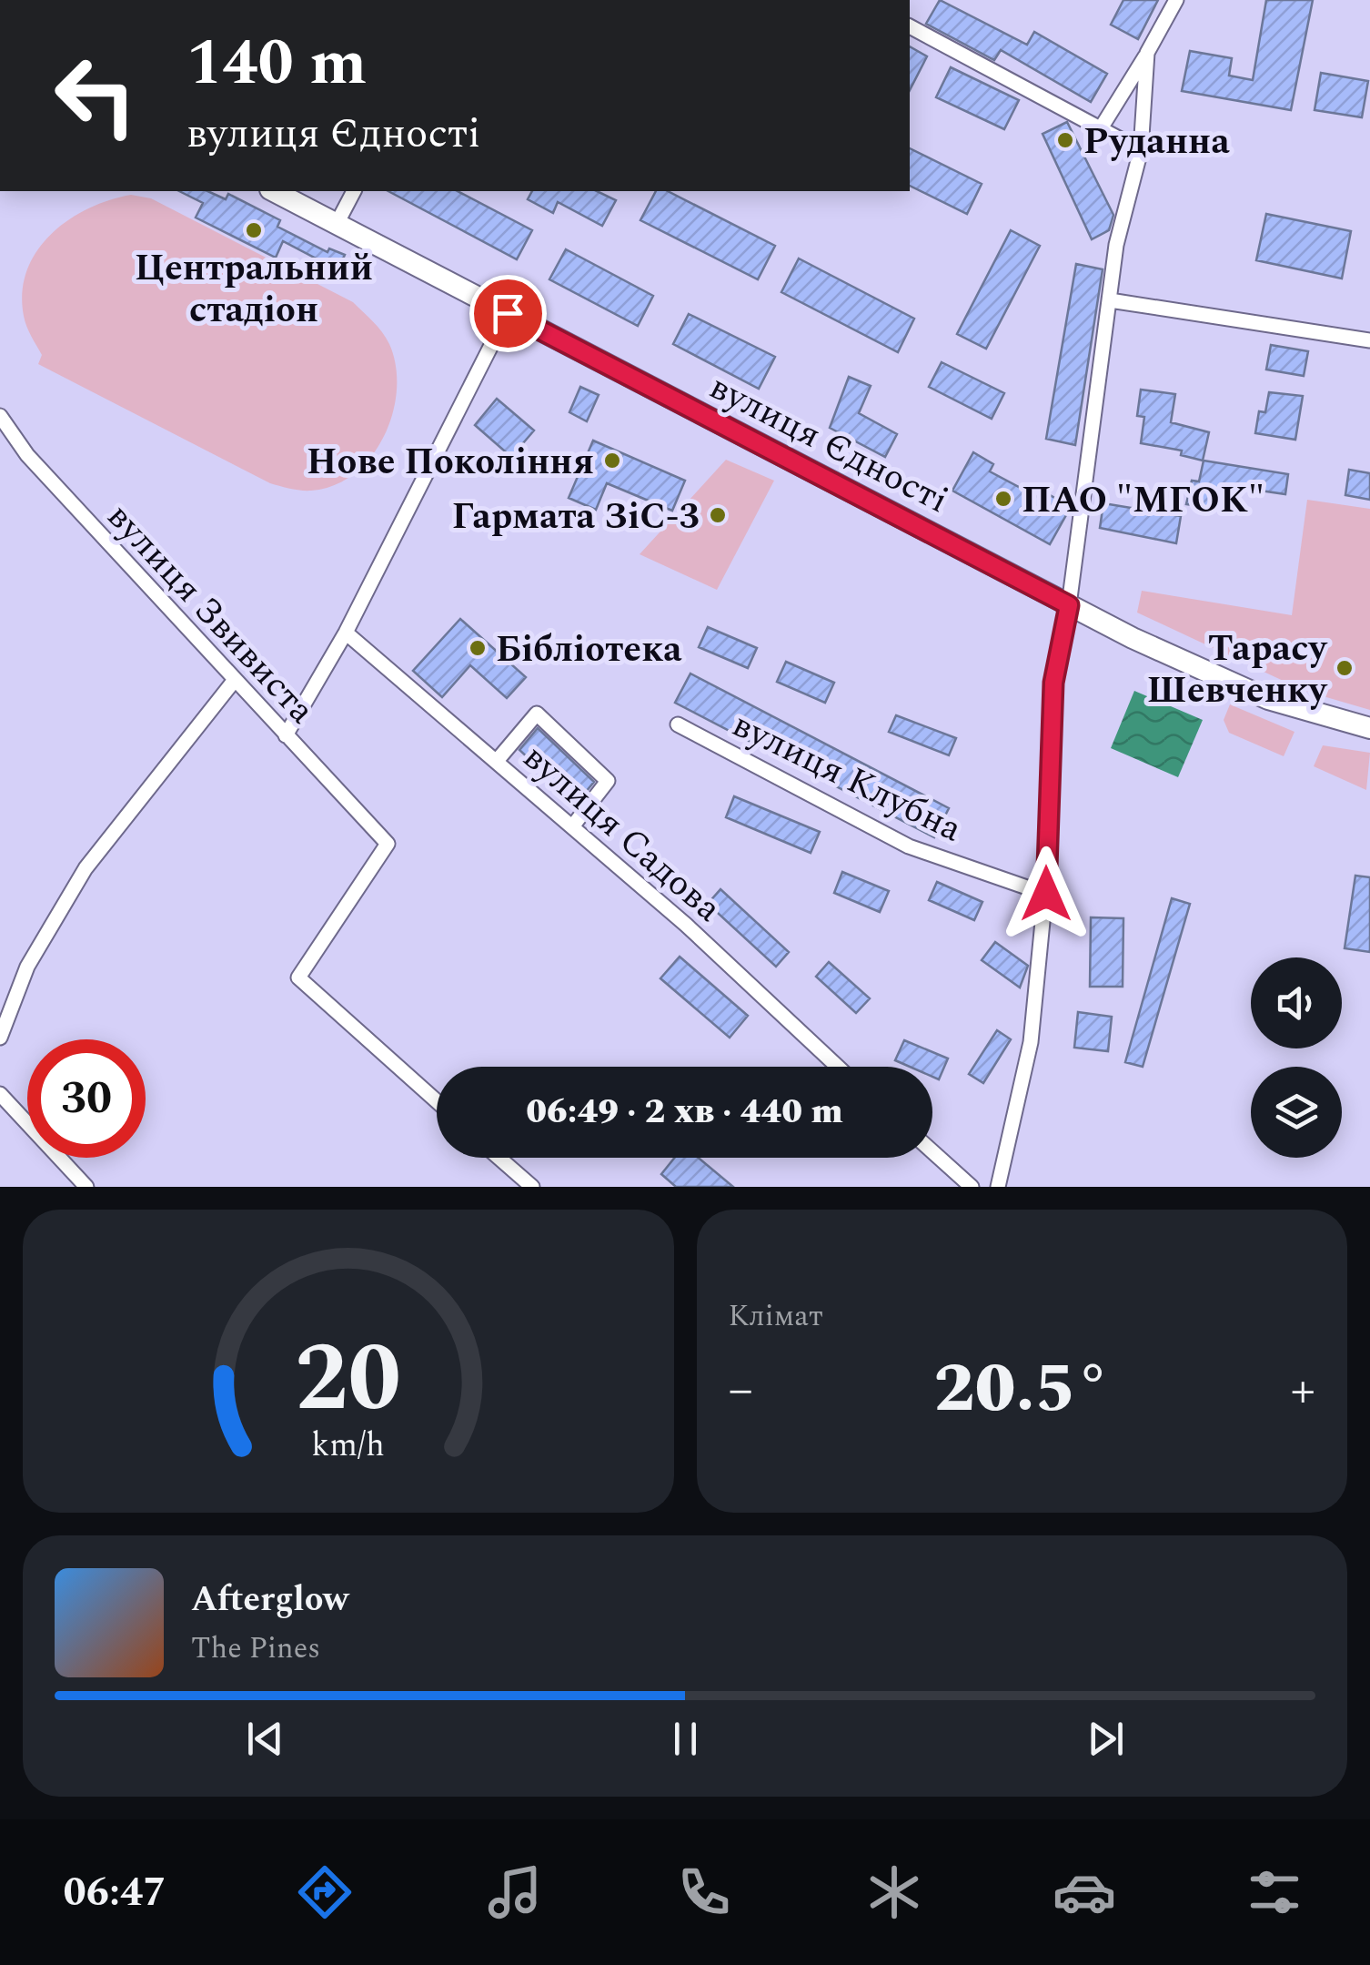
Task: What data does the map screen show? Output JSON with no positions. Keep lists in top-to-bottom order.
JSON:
{
  "streets": {
    "street": [
      "вулиця Єдності",
      "вулиця Звивиста",
      "вулиця Клубна",
      "вулиця Садова"
    ]
  },
  "places": [
    "Руданна",
    "Центральний стадіон",
    "Нове Покоління",
    "ПАО \"МГОК\"",
    "Гармата ЗіС-3",
    "Бібліотека",
    "Тарасу Шевченку"
  ],
  "page": {
    "turn": ["140 m", "вулиця Єдності"],
    "limit": "30",
    "trip": "06:49 · 2 хв · 440 m",
    "tile": "Клімат",
    "heat": ["−", "20.5°", "+"],
    "song": ["Afterglow", "The Pines"],
    "tabs": "06:47",
    "gauge": ["20", "km/h"]
  }
}
